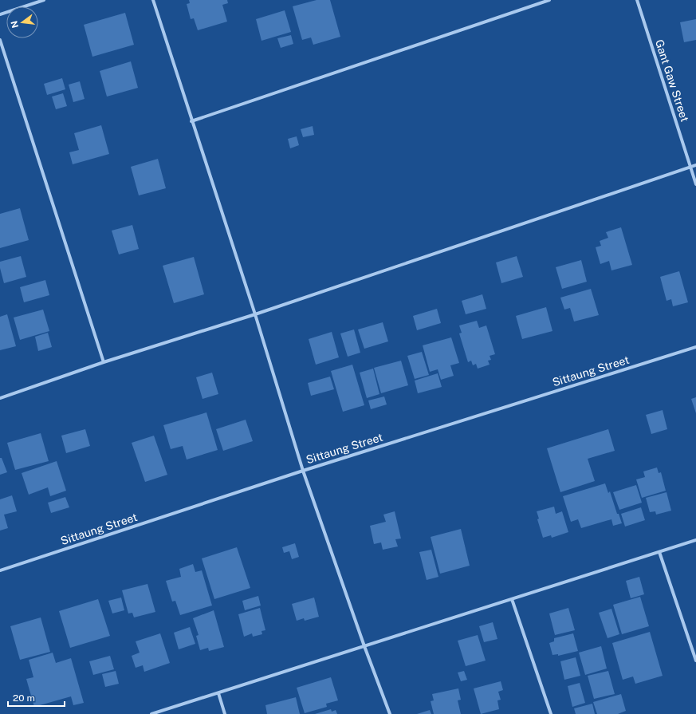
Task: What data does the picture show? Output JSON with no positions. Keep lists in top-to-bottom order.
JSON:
{
  "streets": {
    "street": ["Gant Gaw Street", "Sittaung Street"]
  },
  "scale_bar": "20 m",
  "north": "left"
}
